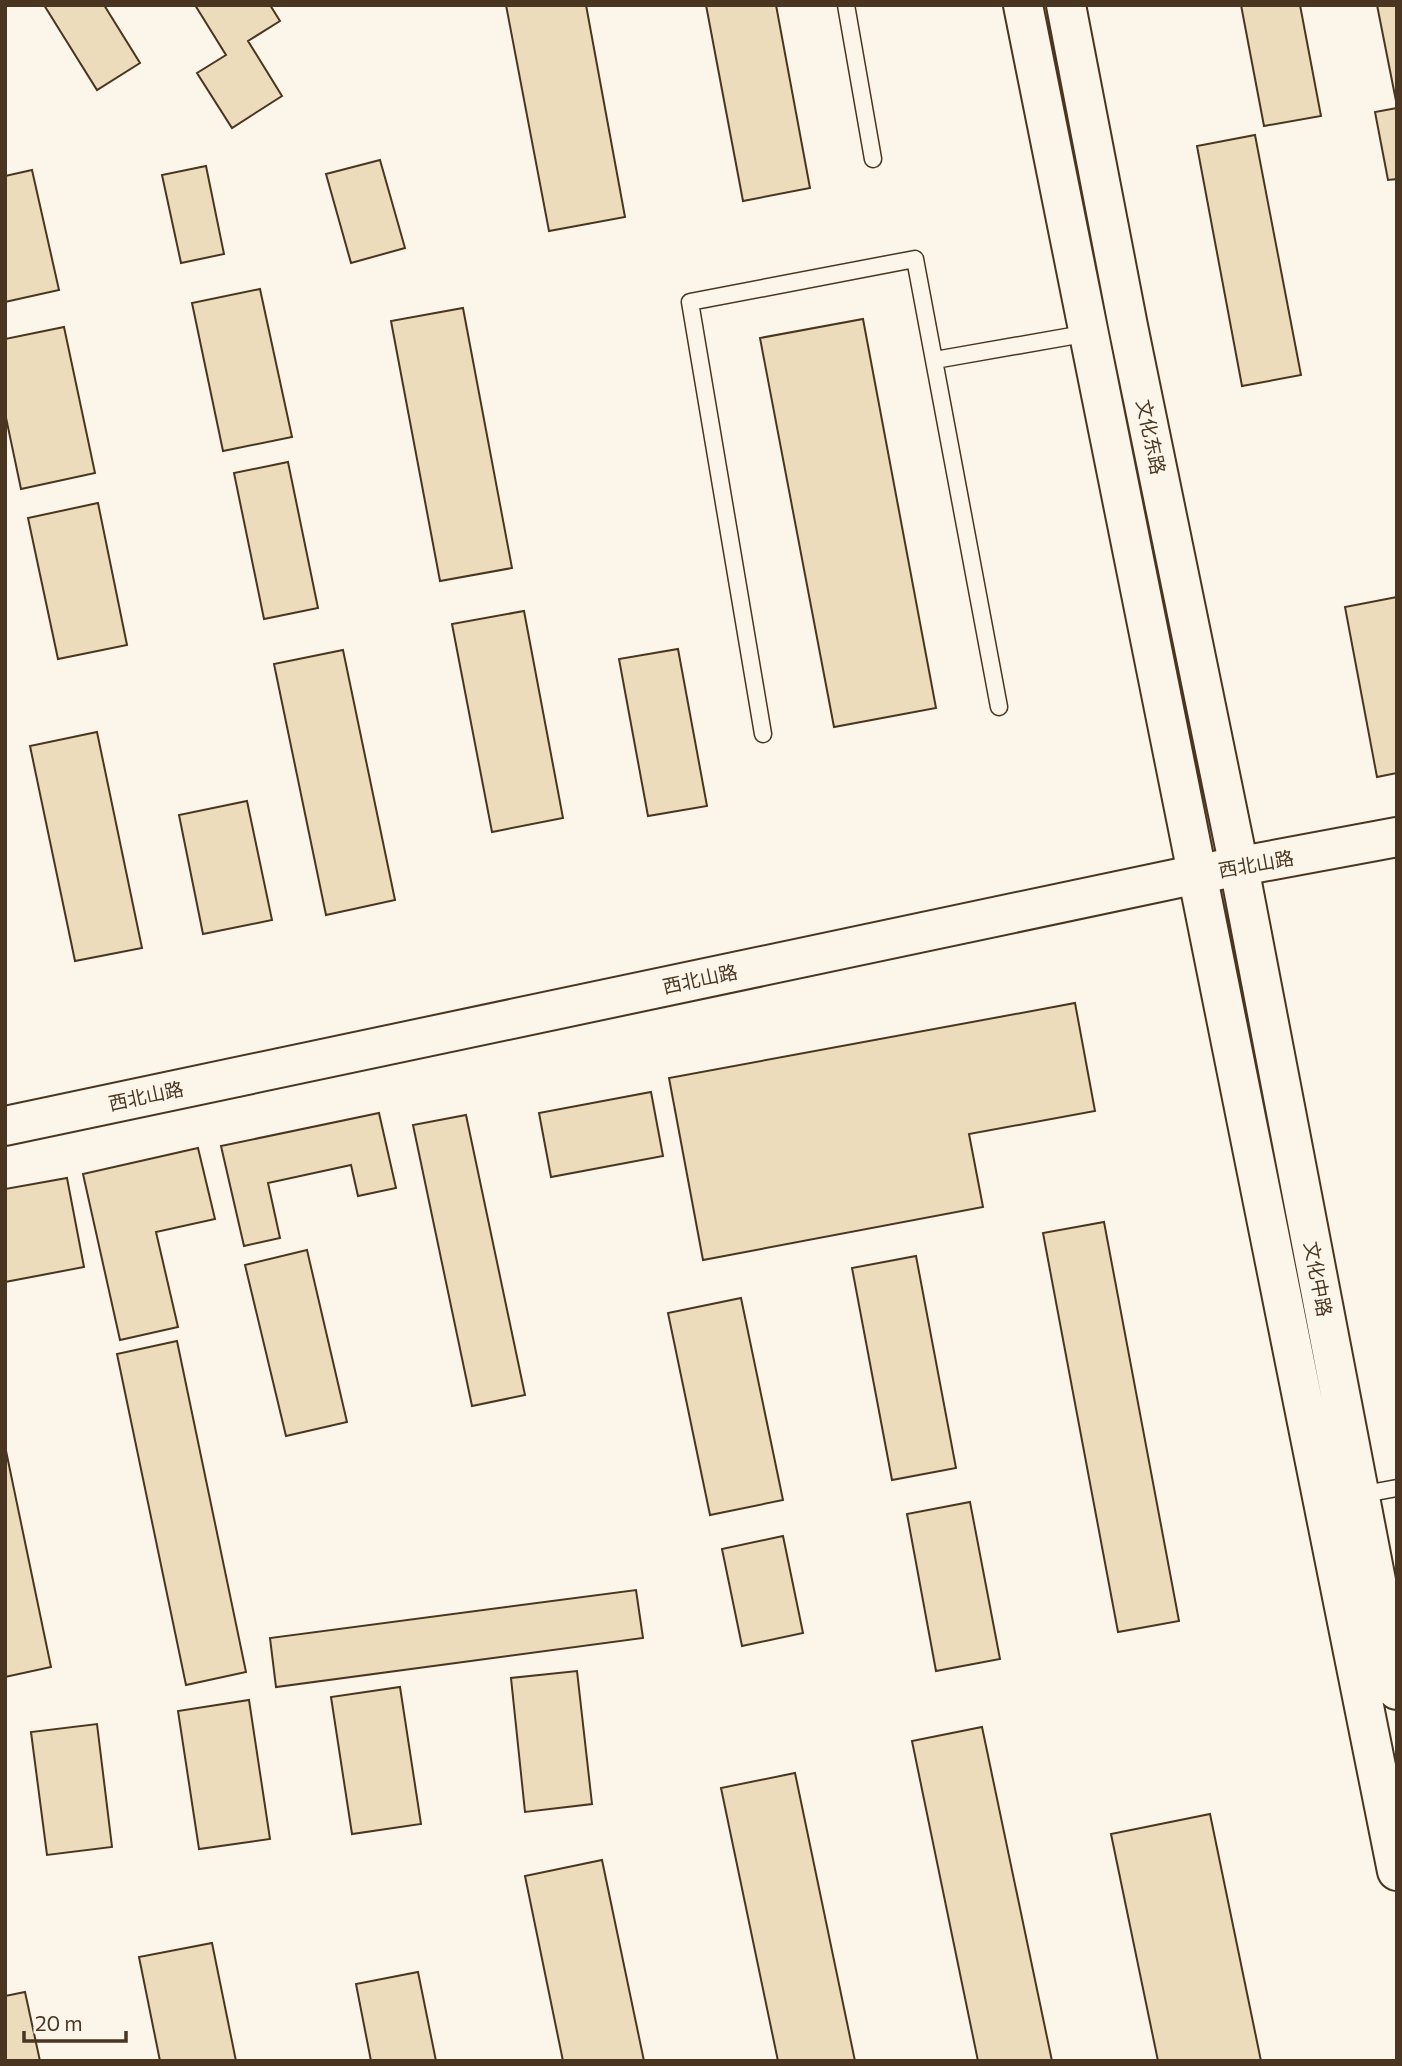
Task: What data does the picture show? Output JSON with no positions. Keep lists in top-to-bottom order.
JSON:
{
  "streets": {
    "main road": ["文化东路", "西北山路", "文化中路"]
  },
  "crossings": [
    ["文化东路", "西北山路"],
    ["文化东路", "文化中路"],
    ["西北山路", "文化中路"]
  ],
  "scale_bar": "20 m"
}
